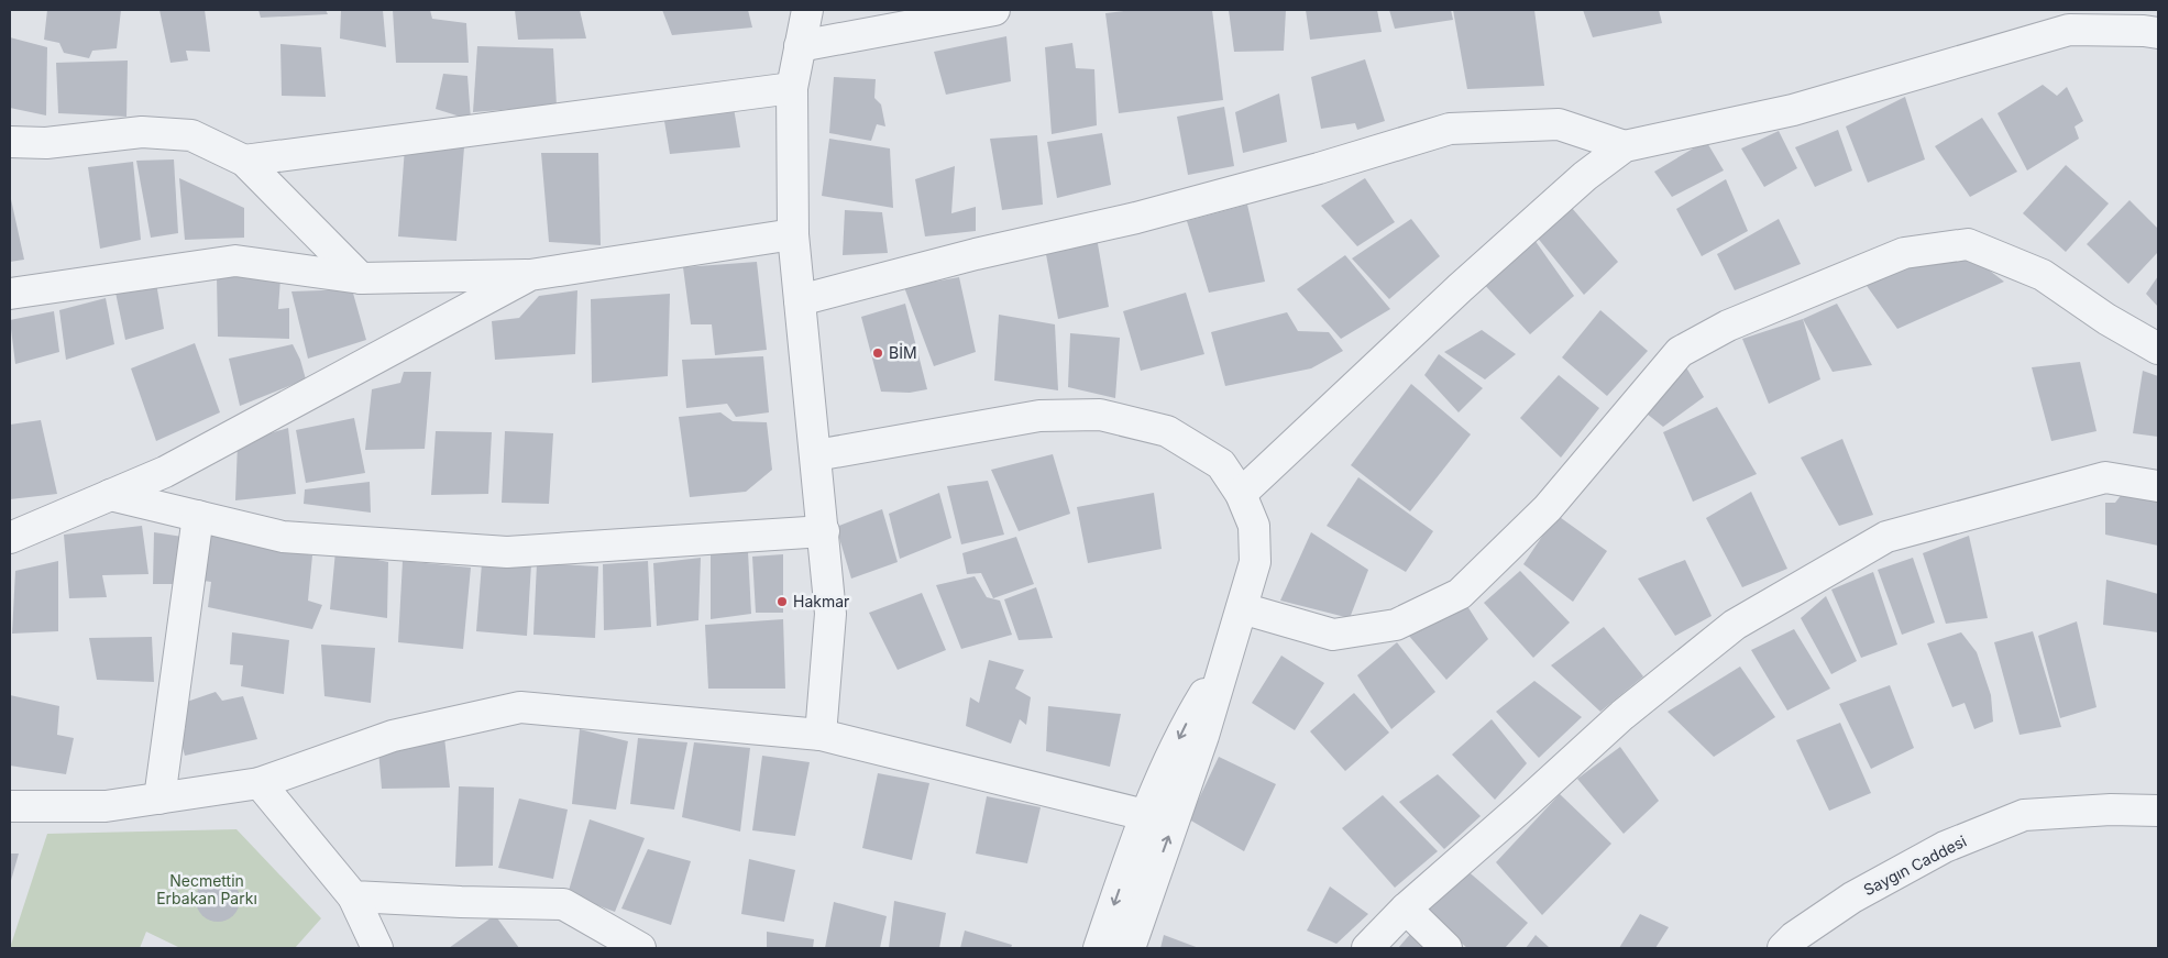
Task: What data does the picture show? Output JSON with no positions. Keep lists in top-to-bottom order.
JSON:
{
  "streets": {
    "street": ["Saygın Caddesi"]
  },
  "parks": ["Necmettin Erbakan Parkı"],
  "places": ["BİM", "Hakmar"]
}
